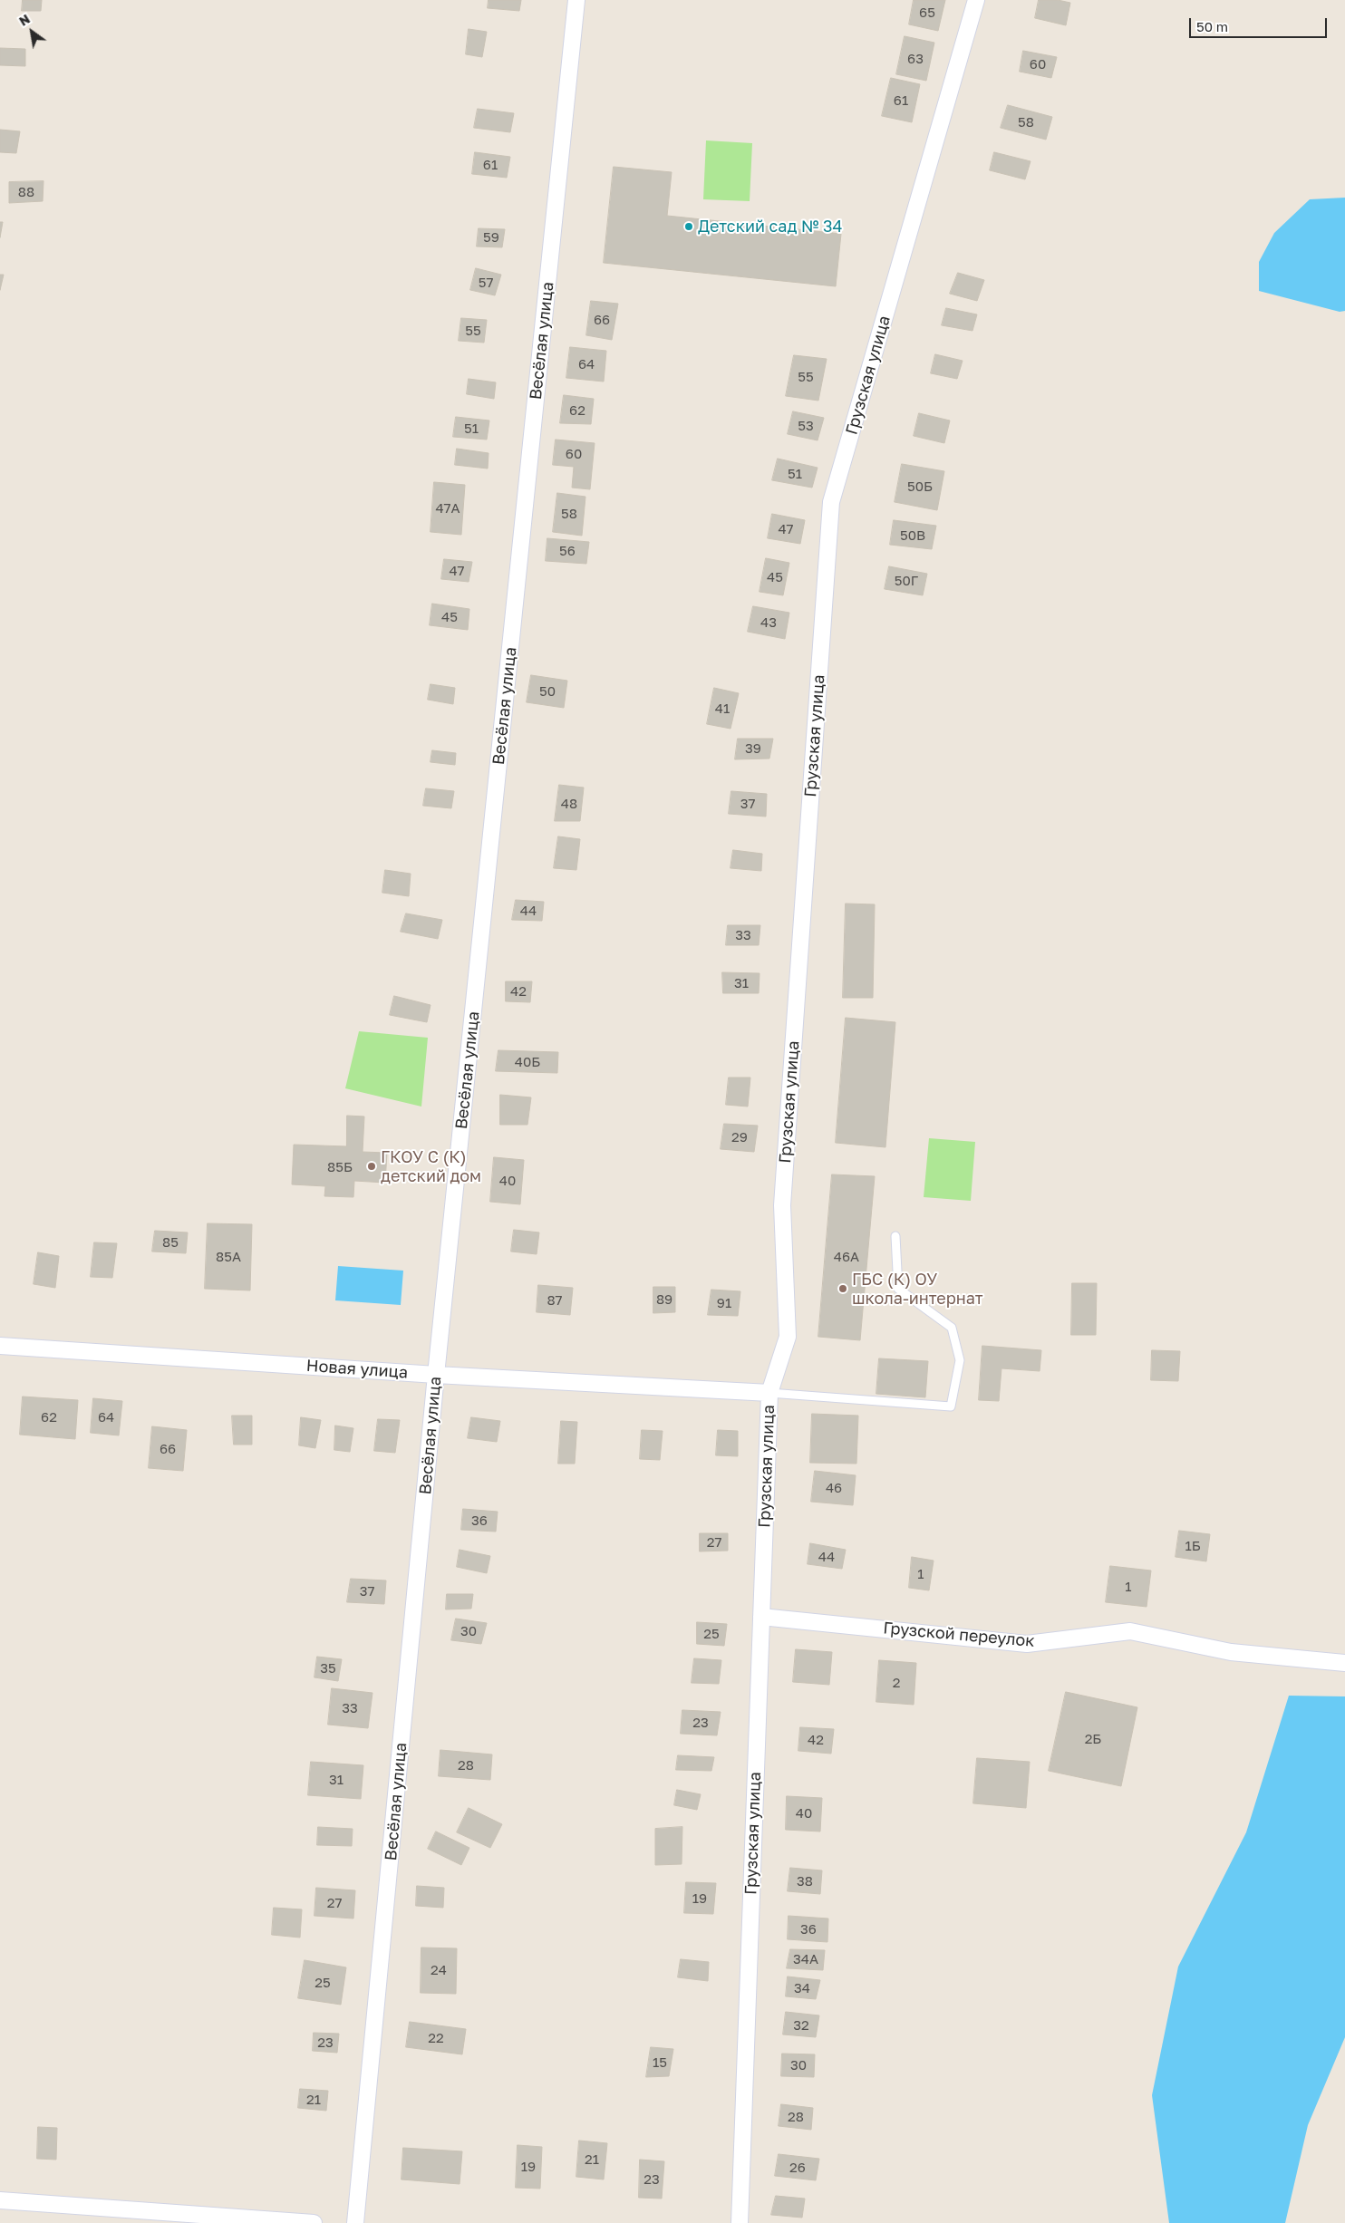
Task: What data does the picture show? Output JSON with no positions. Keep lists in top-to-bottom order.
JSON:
{
  "streets": {
    "street": [
      "Весёлая улица",
      "Грузская улица",
      "Новая улица",
      "Грузской переулок"
    ]
  },
  "crossings": [
    ["Весёлая улица", "Новая улица"],
    ["Грузская улица", "Новая улица"],
    ["Грузская улица", "Грузской переулок"]
  ],
  "places": ["Детский сад № 34", "ГКОУ С (К) детский дом", "ГБС (К) ОУ школа-интернат"],
  "house_numbers": [
    "65",
    "63",
    "60",
    "61",
    "58",
    "61",
    "88",
    "59",
    "57",
    "66",
    "55",
    "64",
    "55",
    "62",
    "53",
    "51",
    "60",
    "51",
    "50Б",
    "47А",
    "58",
    "47",
    "50В",
    "56",
    "47",
    "45",
    "50Г",
    "45",
    "43",
    "50",
    "41",
    "39",
    "48",
    "37",
    "44",
    "33",
    "31",
    "42",
    "40Б",
    "29",
    "85Б",
    "40",
    "85",
    "85А",
    "46А",
    "89",
    "87",
    "91",
    "62",
    "64",
    "66",
    "46",
    "36",
    "27",
    "1Б",
    "44",
    "1",
    "1",
    "37",
    "30",
    "25",
    "35",
    "2",
    "33",
    "23",
    "2Б",
    "42",
    "28",
    "31",
    "40",
    "38",
    "19",
    "27",
    "36",
    "34А",
    "24",
    "25",
    "34",
    "32",
    "22",
    "23",
    "15",
    "30",
    "21",
    "28",
    "21",
    "19",
    "26",
    "23"
  ],
  "scale_bar": "50 m",
  "north": "top left"
}
